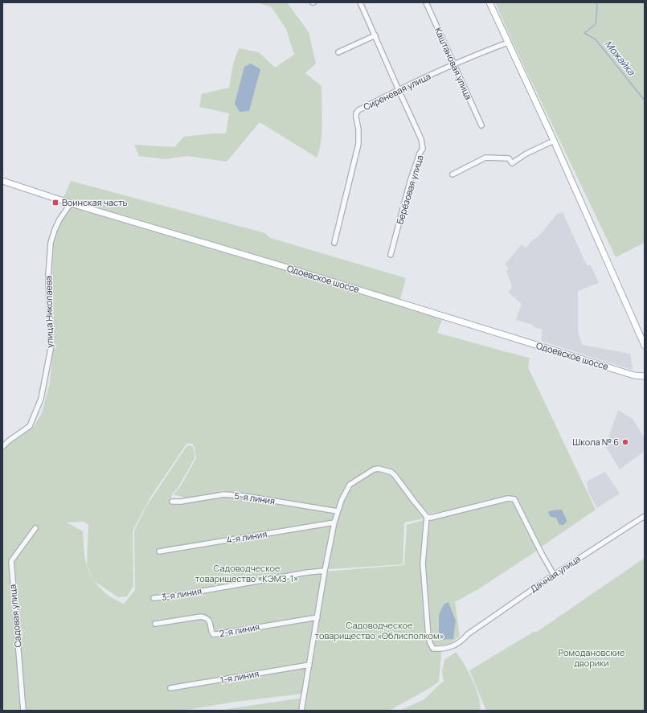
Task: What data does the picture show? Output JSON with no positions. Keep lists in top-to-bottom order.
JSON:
{
  "streets": {
    "main road": ["Одоевское шоссе"],
    "street": [
      "Каштановая улица",
      "Сиреневая улица",
      "Берёзовая улица",
      "улица Николаева",
      "5-я линия",
      "4-я линия",
      "Дачная улица",
      "3-я линия",
      "Садовая улица",
      "2-я линия",
      "1-я линия"
    ]
  },
  "crossings": [
    ["Каштановая улица", "Сиреневая улица"],
    ["Сиреневая улица", "Берёзовая улица"],
    ["Одоевское шоссе", "улица Николаева"]
  ],
  "water": ["Можайка"],
  "parks": ["Садоводческое товарищество «КЭМЗ-1»", "Садоводческое товарищество «Облисполком»", "Ромодановские дворики"],
  "places": {
    "transit": ["Воинская часть"],
    "other": ["Школа № 6"]
  }
}
